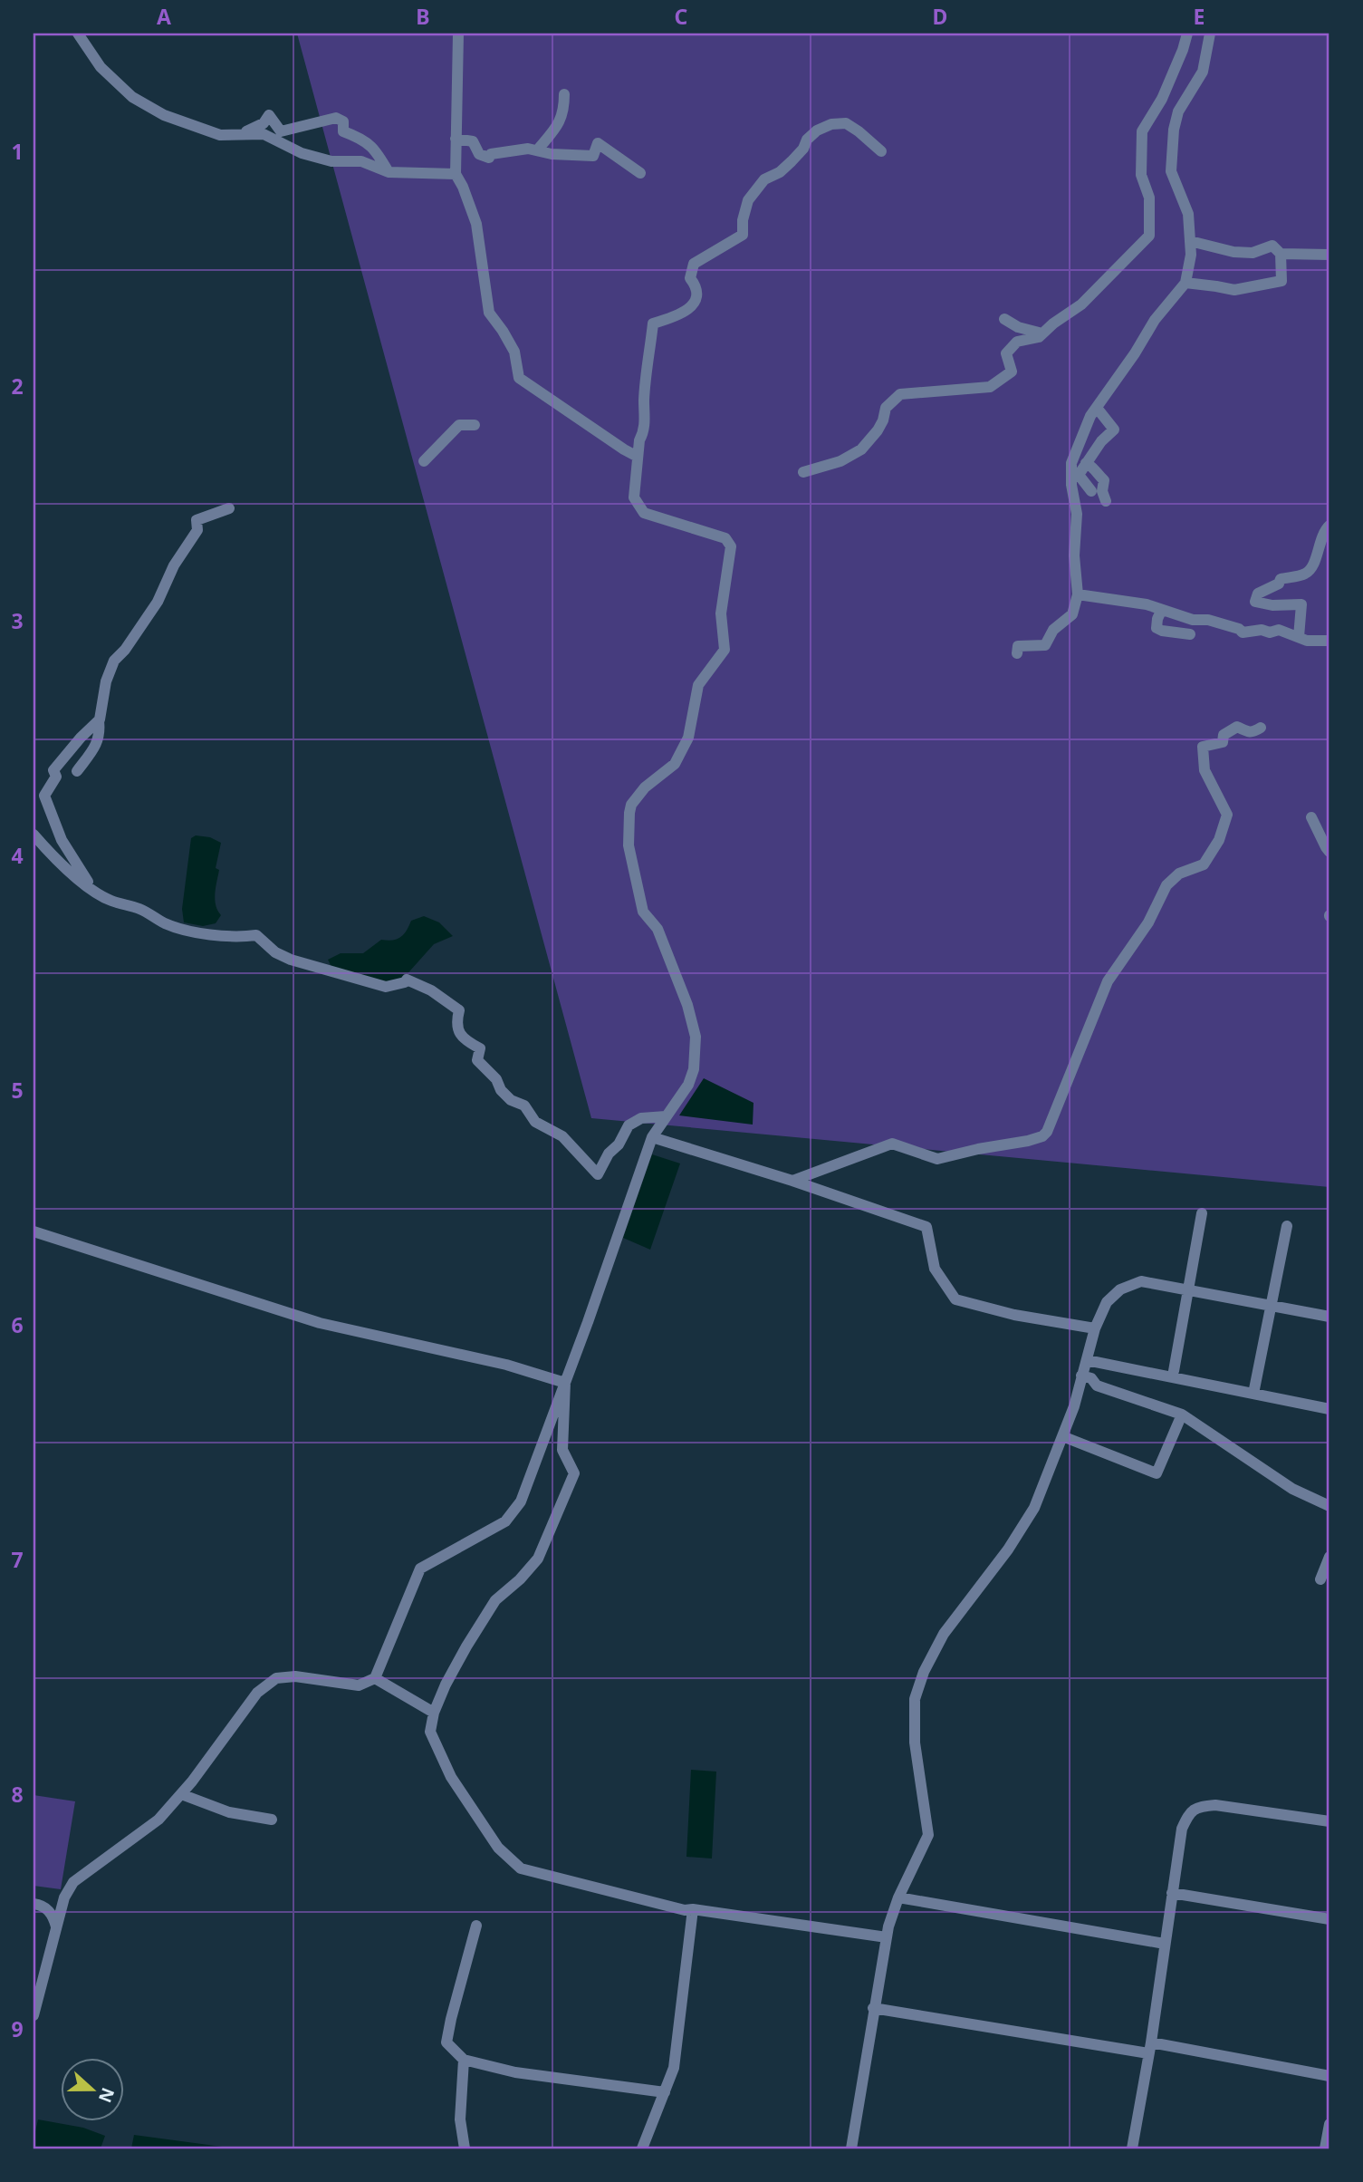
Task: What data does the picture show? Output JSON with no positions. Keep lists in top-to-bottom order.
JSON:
{
  "north": "right",
  "grid": {
    "columns": [
      "A",
      "B",
      "C",
      "D",
      "E"
    ],
    "rows": [
      "1",
      "2",
      "3",
      "4",
      "5",
      "6",
      "7",
      "8",
      "9"
    ]
  }
}
